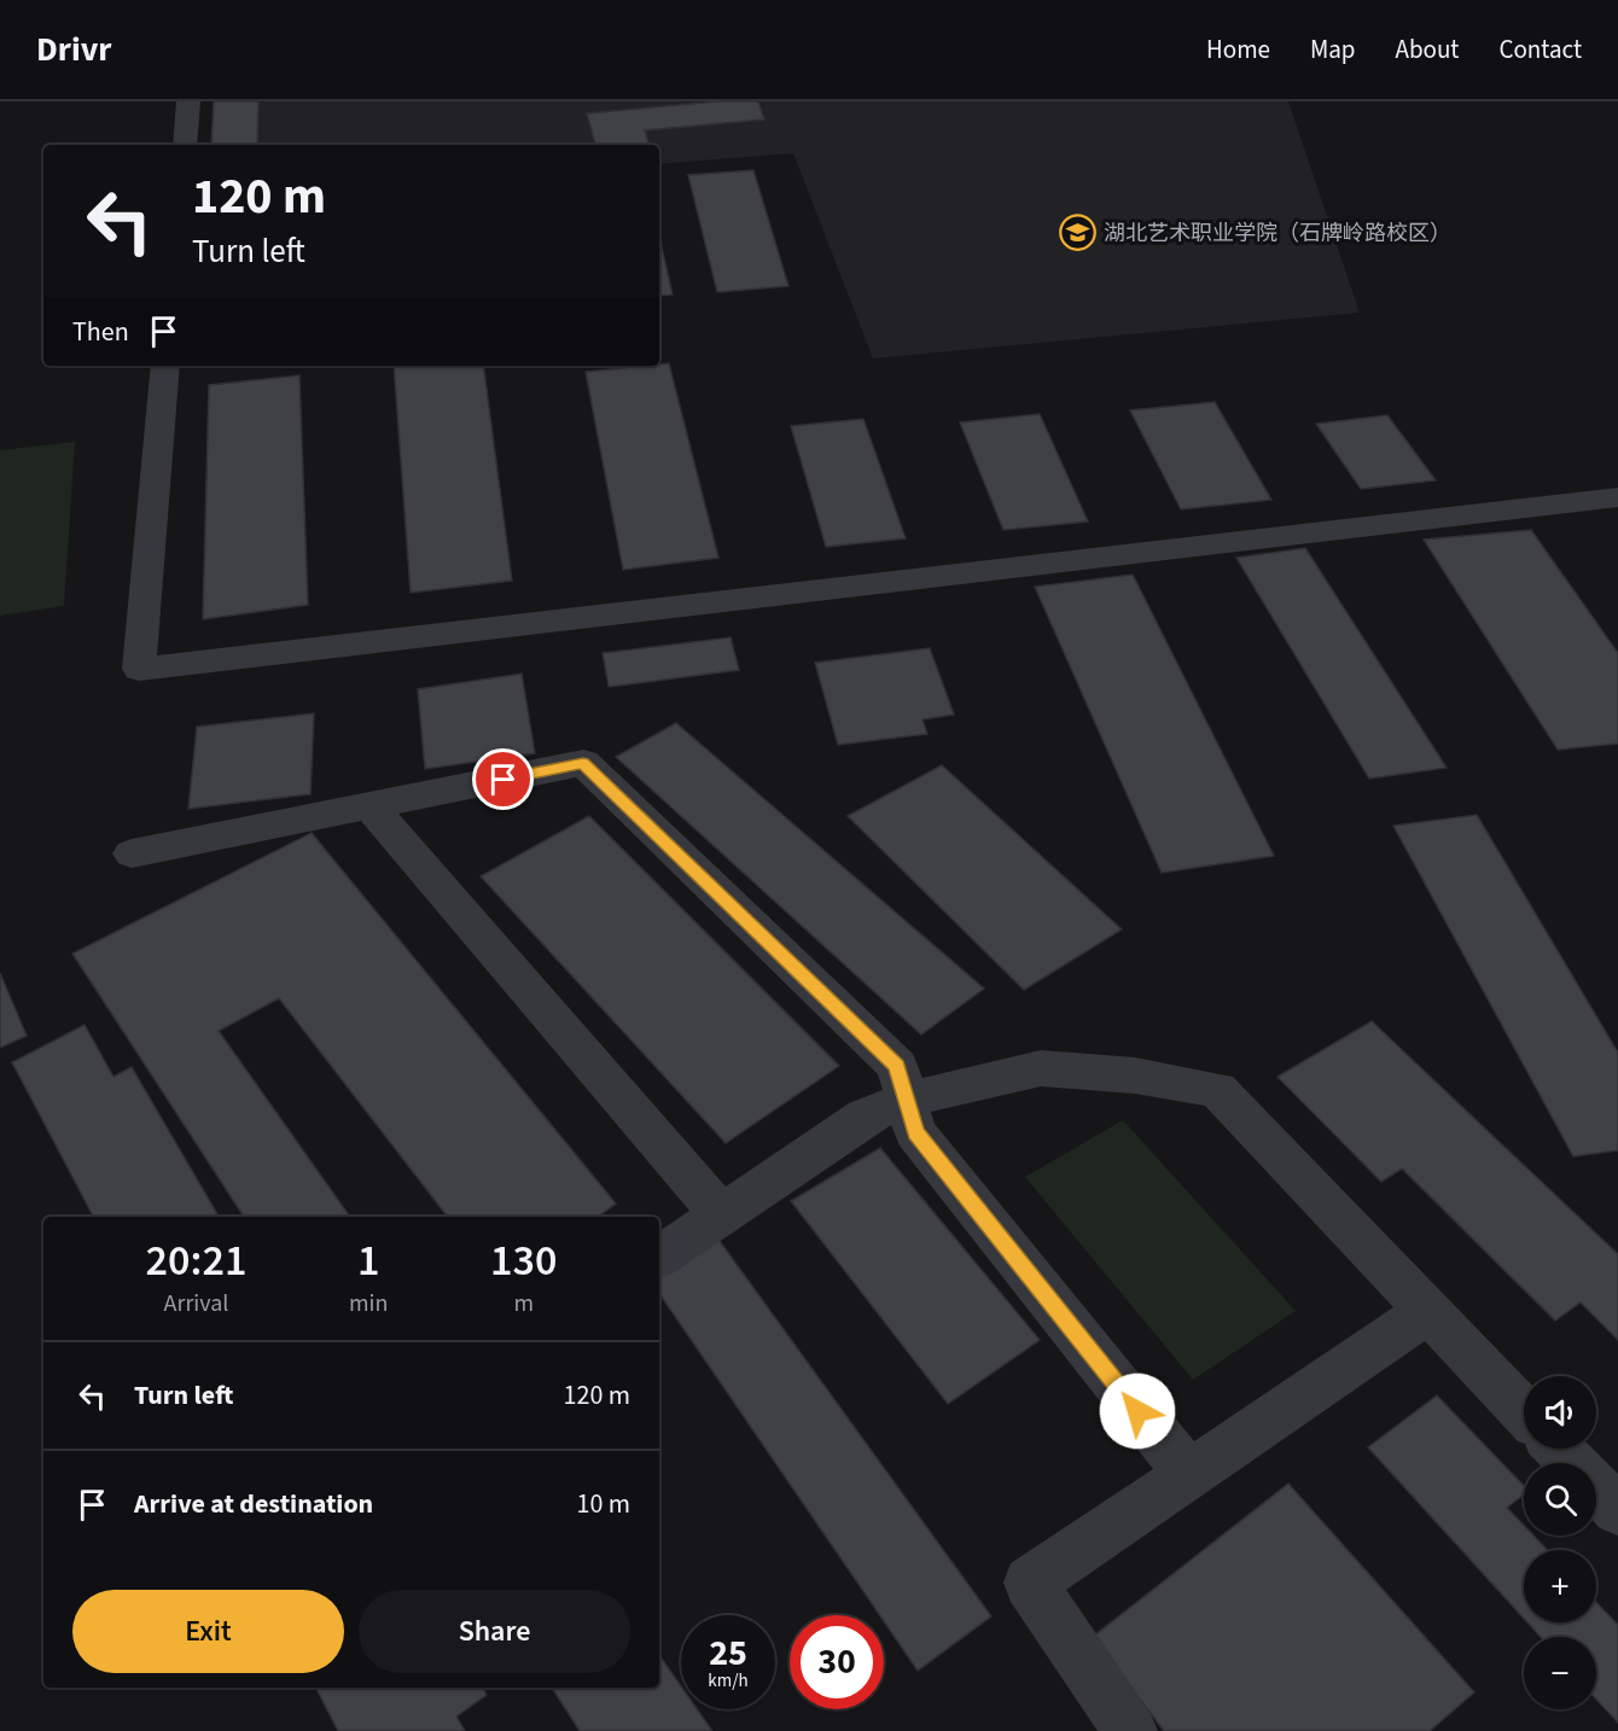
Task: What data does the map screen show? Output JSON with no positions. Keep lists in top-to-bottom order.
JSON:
{
  "places": {
    "school or university": ["湖北艺术职业学院（石牌岭路校区）"]
  },
  "page": {
    "header": "Drivr",
    "nav": [
      "Home",
      "Map",
      "About",
      "Contact"
    ],
    "turn": ["120 m", "Turn left"],
    "then": "Then",
    "eta": [
      "20:21",
      "Arrival",
      "1",
      "min",
      "130",
      "m"
    ],
    "list": [
      {
        "name": "Turn left",
        "value": "120 m"
      },
      {
        "name": "Arrive at destination",
        "value": "10 m"
      }
    ],
    "map_buttons": ["+", "−"],
    "buttons": ["Exit", "Share"],
    "speed": "25 km/h",
    "limit": "30"
  }
}
